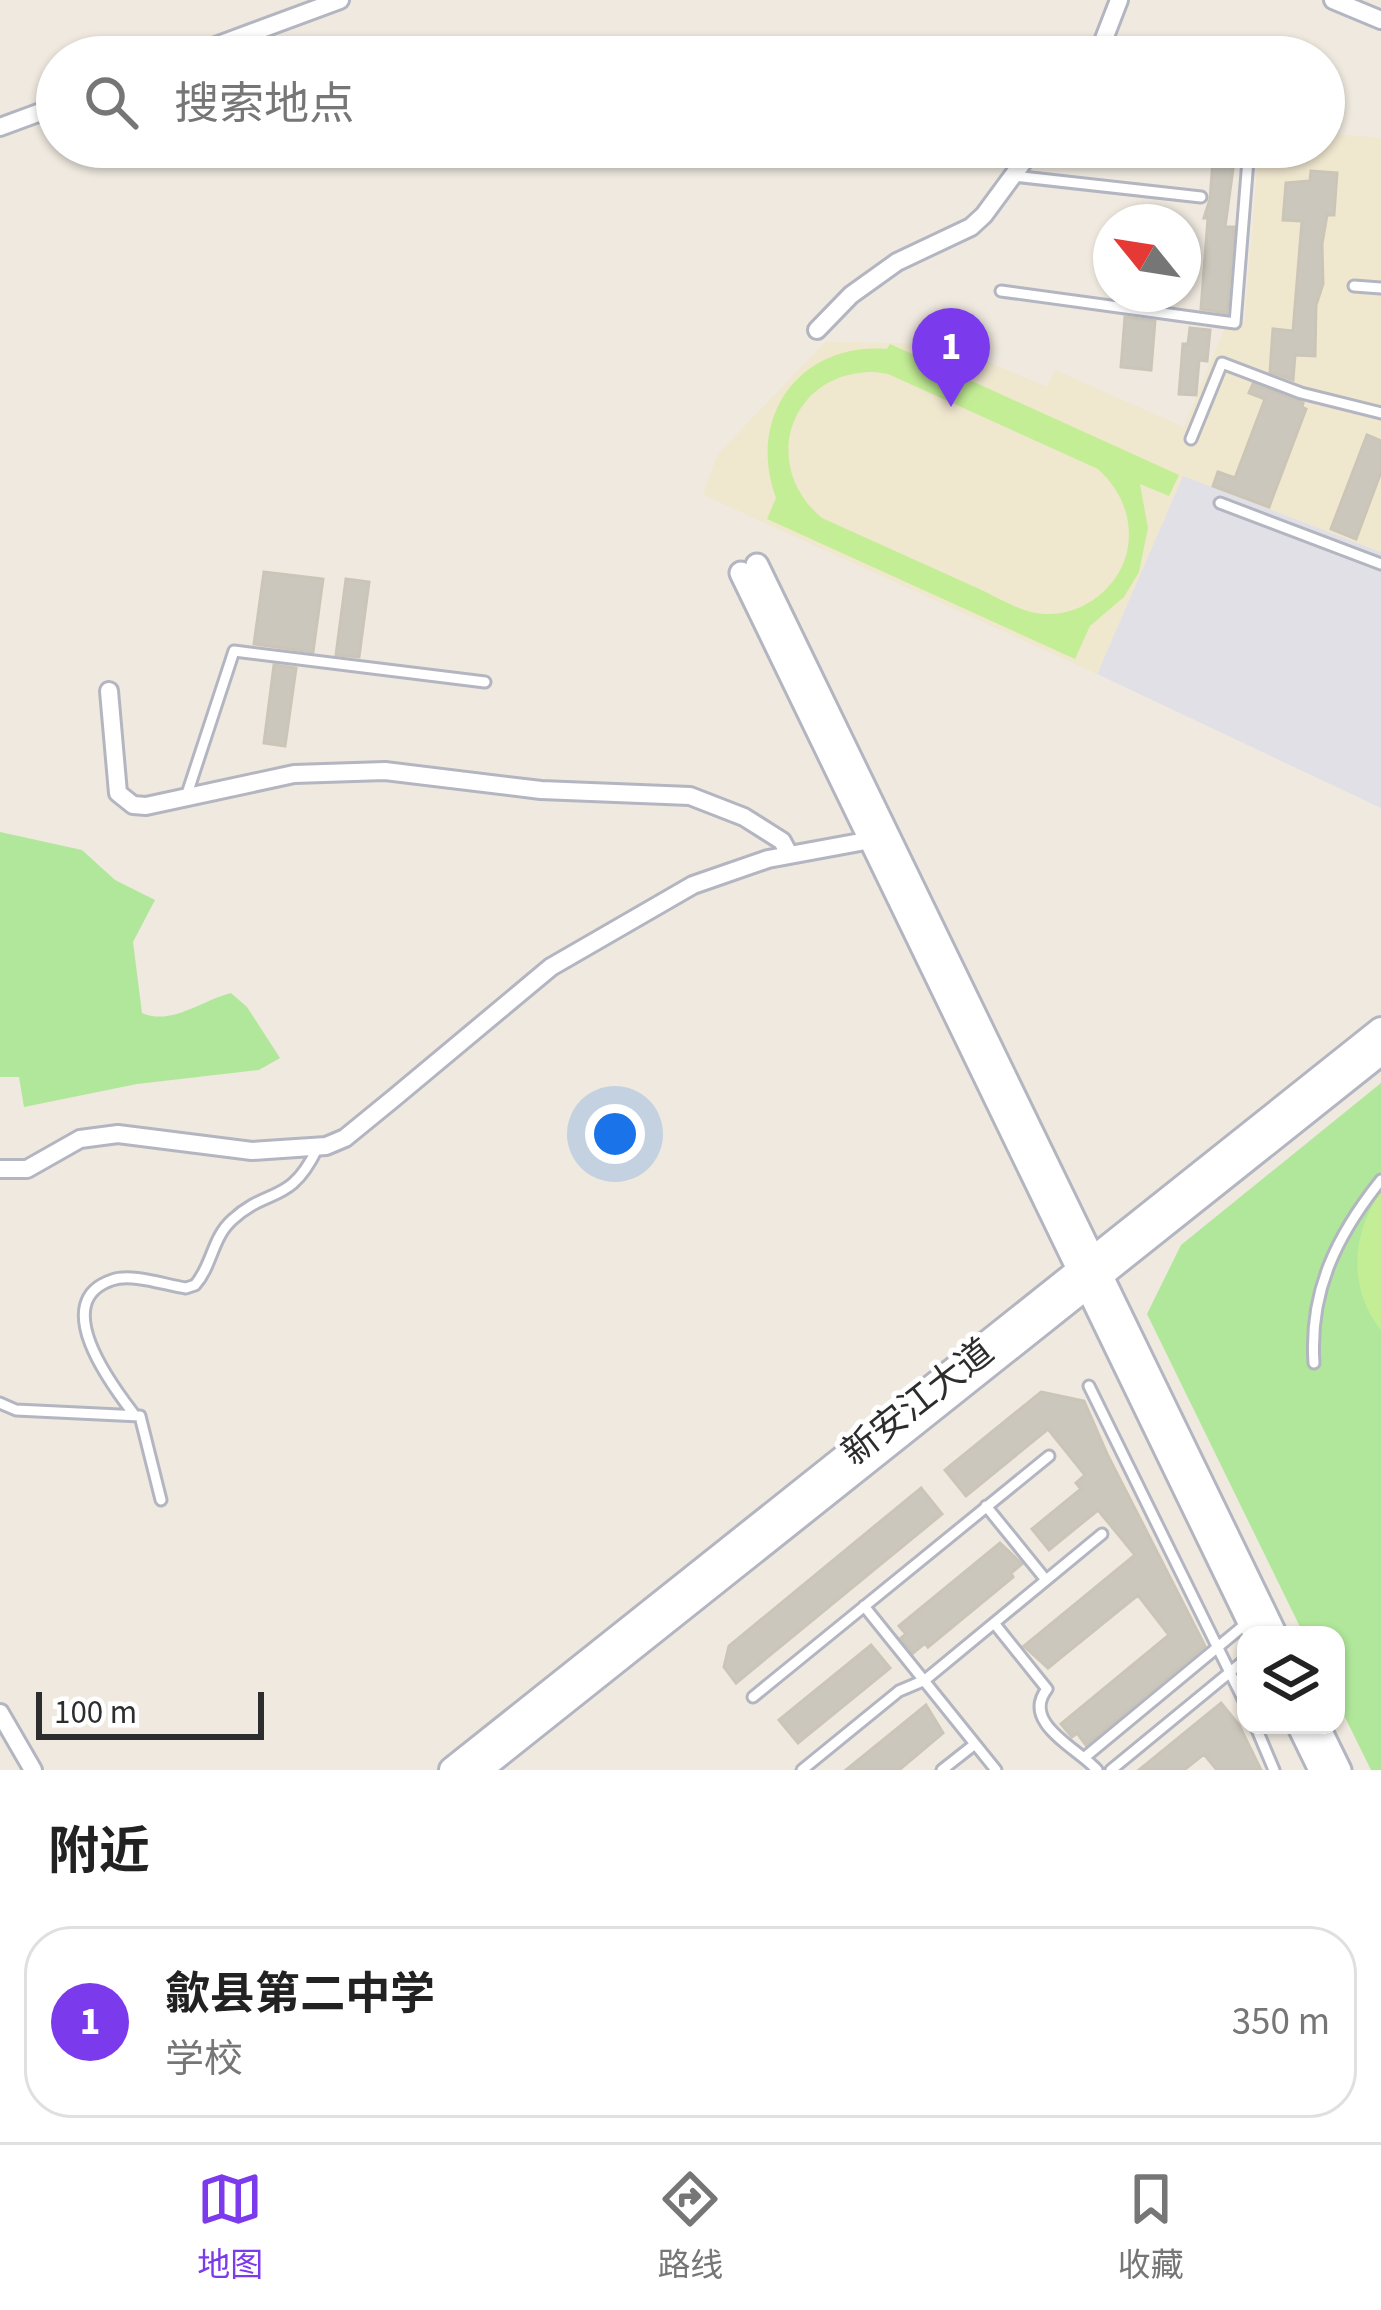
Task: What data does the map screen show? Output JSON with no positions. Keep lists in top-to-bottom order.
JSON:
{
  "streets": {
    "main road": ["新安江大道"]
  },
  "scale_bar": "100 m",
  "north": "top left",
  "page": {
    "search": "搜索地点",
    "pins": "1",
    "scale": "100 m",
    "heading": "附近",
    "list": [
      {
        "mark": "1",
        "name": "歙县第二中学",
        "note": "学校",
        "value": "350 m"
      }
    ],
    "nav": ["地图", "路线", "收藏"]
  }
}
